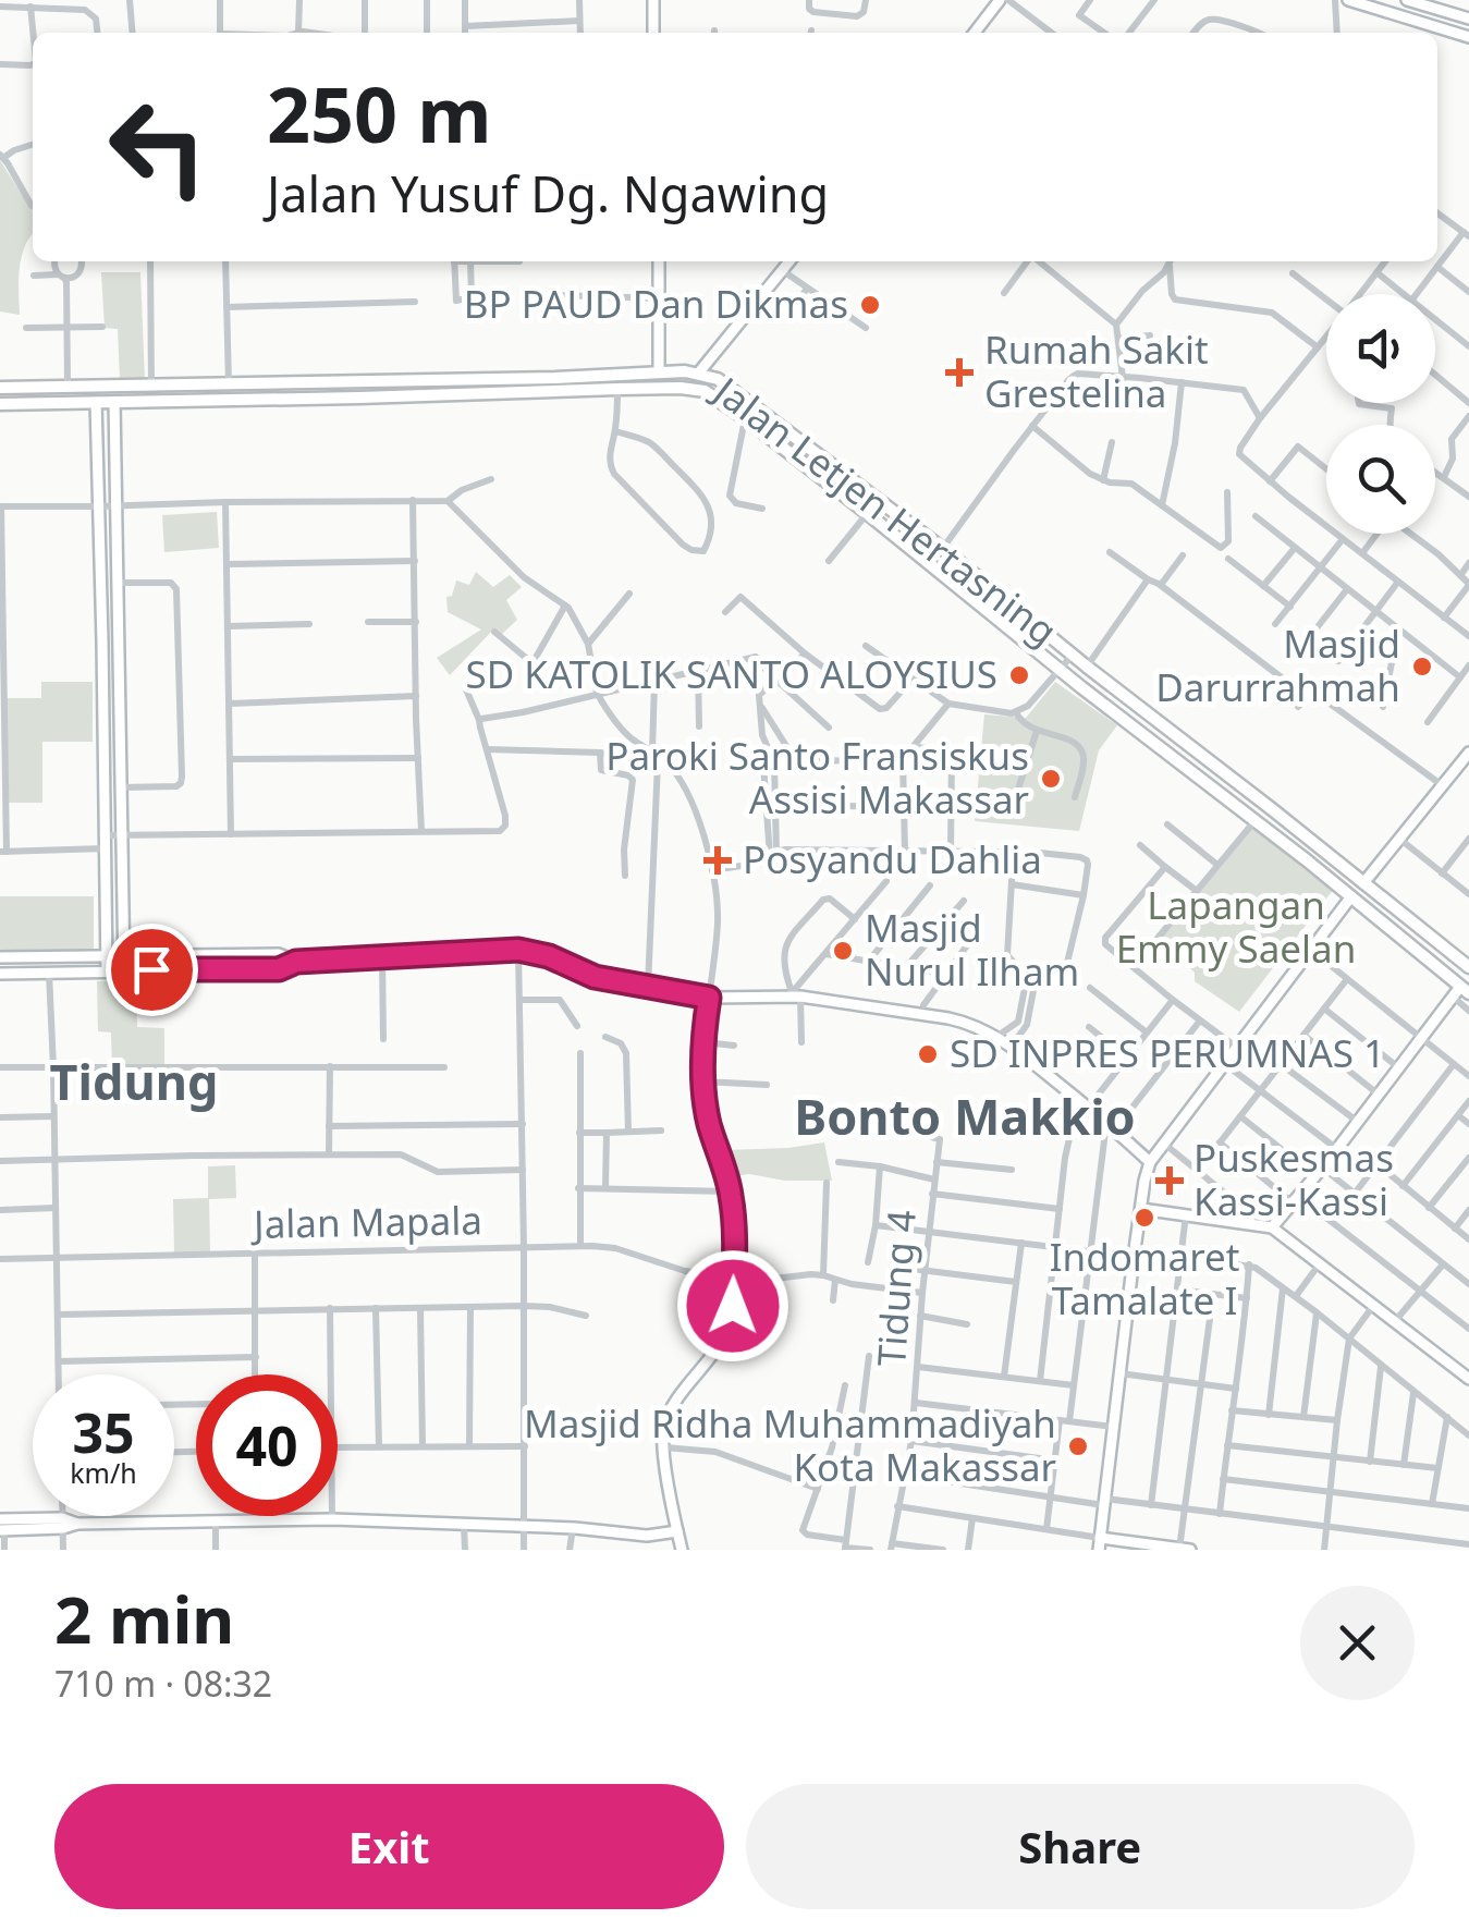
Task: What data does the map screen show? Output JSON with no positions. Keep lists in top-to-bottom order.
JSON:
{
  "streets": {
    "main road": ["Jalan Letjen Hertasning"],
    "street": ["Jalan Mapala", "Tidung 4"]
  },
  "districts": ["Tidung", "Bonto Makkio"],
  "parks": ["Lapangan Emmy Saelan"],
  "places": {
    "other": [
      "BP PAUD Dan Dikmas",
      "Masjid Darurrahmah",
      "SD KATOLIK SANTO ALOYSIUS",
      "Paroki Santo Fransiskus Assisi Makassar",
      "Masjid Nurul Ilham",
      "SD INPRES PERUMNAS 1",
      "Indomaret Tamalate I",
      "Masjid Ridha Muhammadiyah Kota Makassar"
    ],
    "health": ["Rumah Sakit Grestelina", "Posyandu Dahlia", "Puskesmas Kassi-Kassi"]
  },
  "page": {
    "turn": ["250 m", "Jalan Yusuf Dg. Ngawing"],
    "speed": "35 km/h",
    "limit": "40",
    "heading": ["2 min", "710 m · 08:32"],
    "buttons": ["Exit", "Share"]
  }
}
